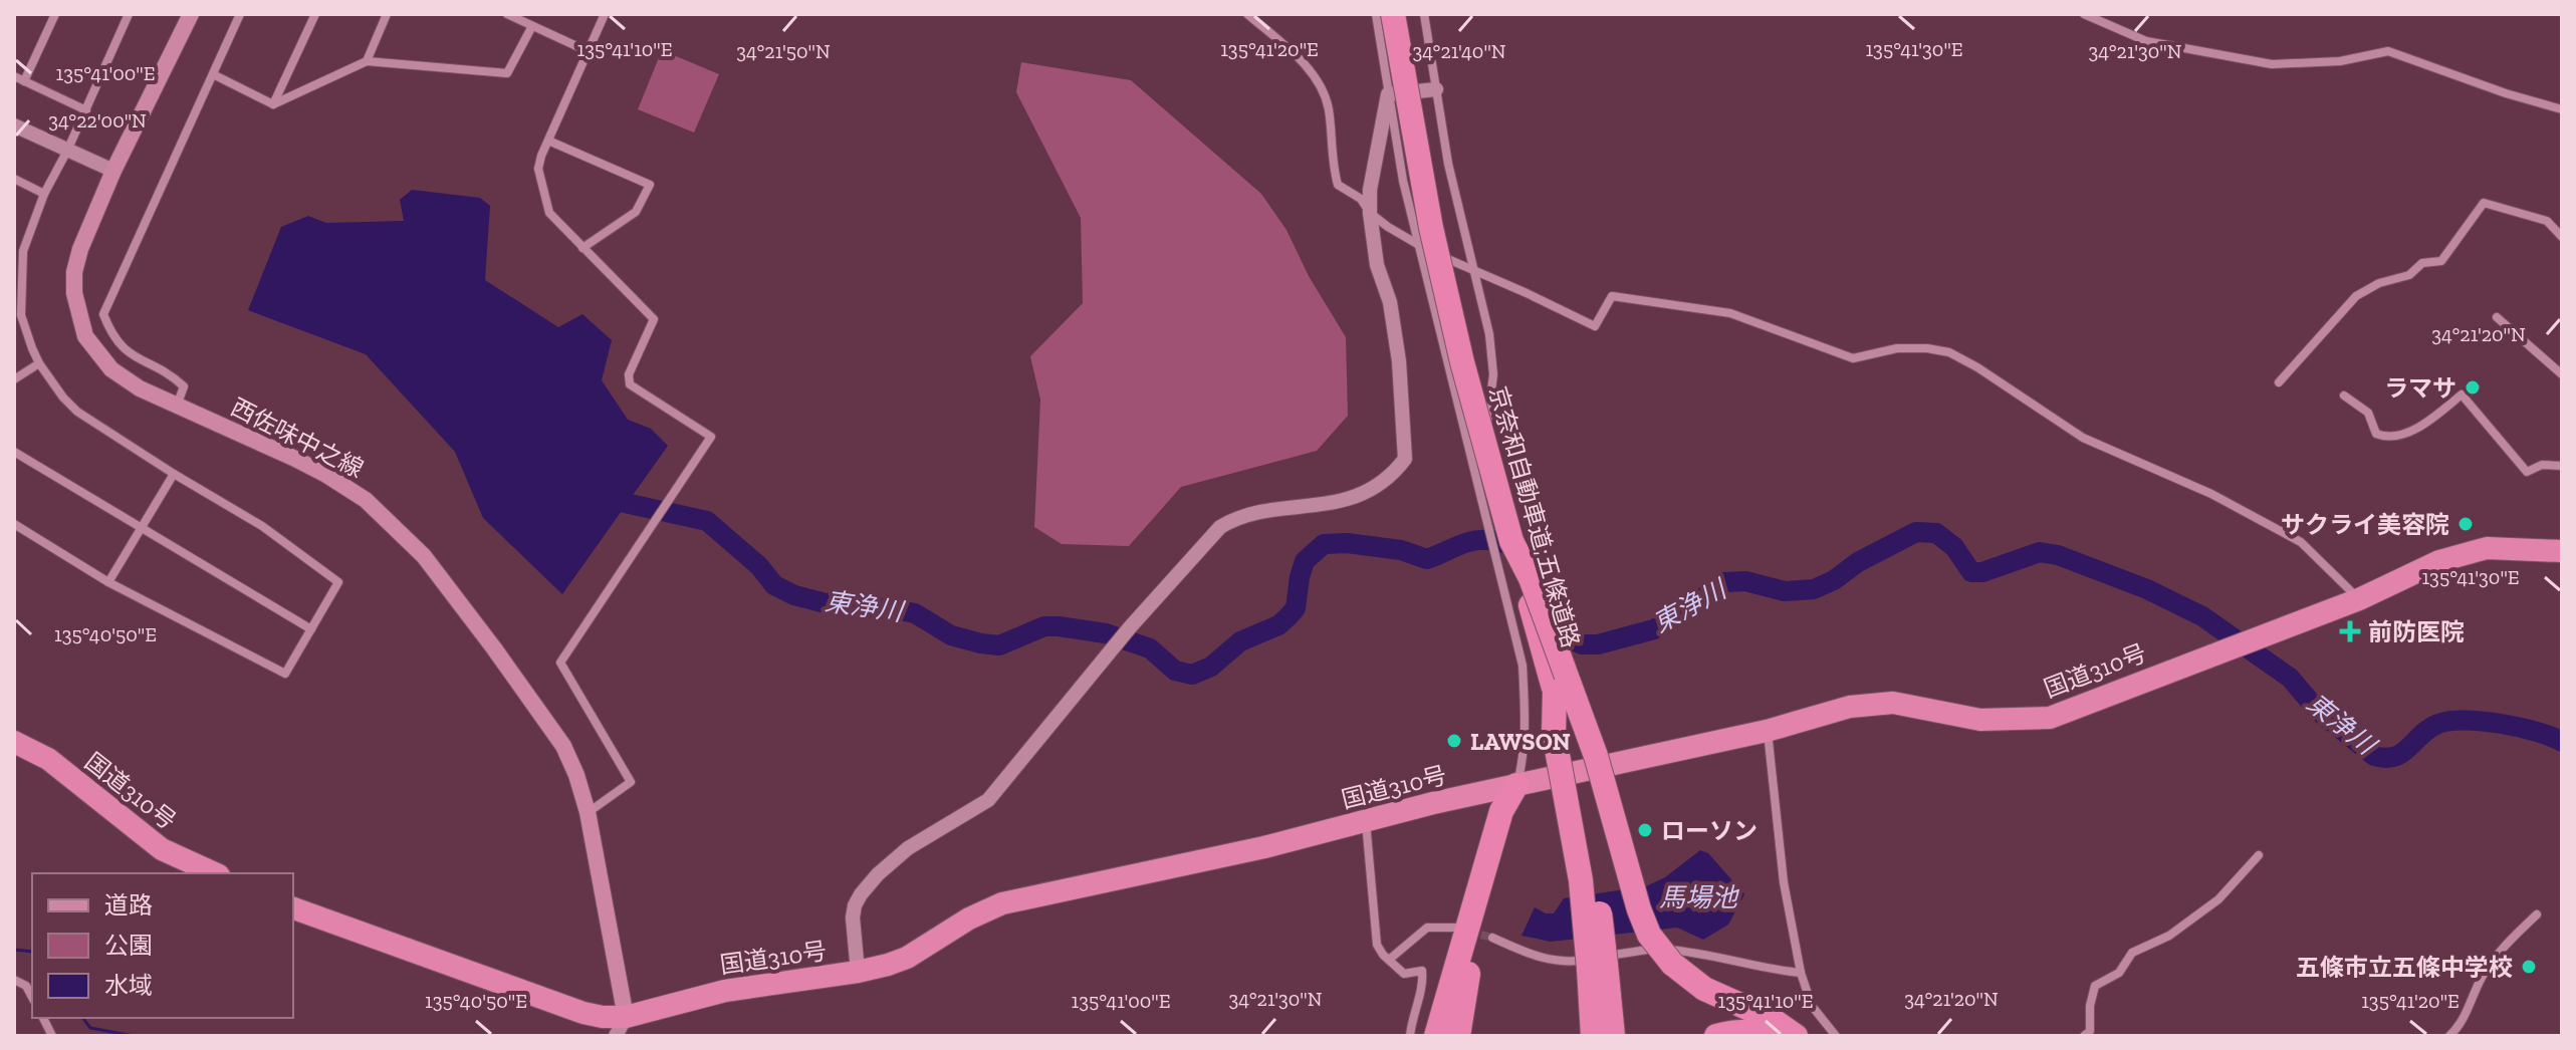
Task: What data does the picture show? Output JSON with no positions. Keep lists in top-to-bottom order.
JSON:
{
  "streets": {
    "highway": ["京奈和自動車道;五條道路", "国道310号"],
    "main road": ["西佐味中之線"]
  },
  "crossings": [
    ["西佐味中之線", "国道310号"]
  ],
  "water": ["東浄川", "馬場池"],
  "places": {
    "other": [
      "ラマサ",
      "サクライ美容院",
      "LAWSON",
      "ローソン",
      "五條市立五條中学校"
    ],
    "health": ["前防医院"]
  },
  "legend": ["道路", "公園", "水域"],
  "coordinates": [
    "135°41'30\"E",
    "135°41'10\"E",
    "135°41'20\"E",
    "34°21'50\"N",
    "34°21'40\"N",
    "34°21'30\"N",
    "135°41'00\"E",
    "34°22'00\"N",
    "34°21'20\"N",
    "135°40'50\"E"
  ]
}
